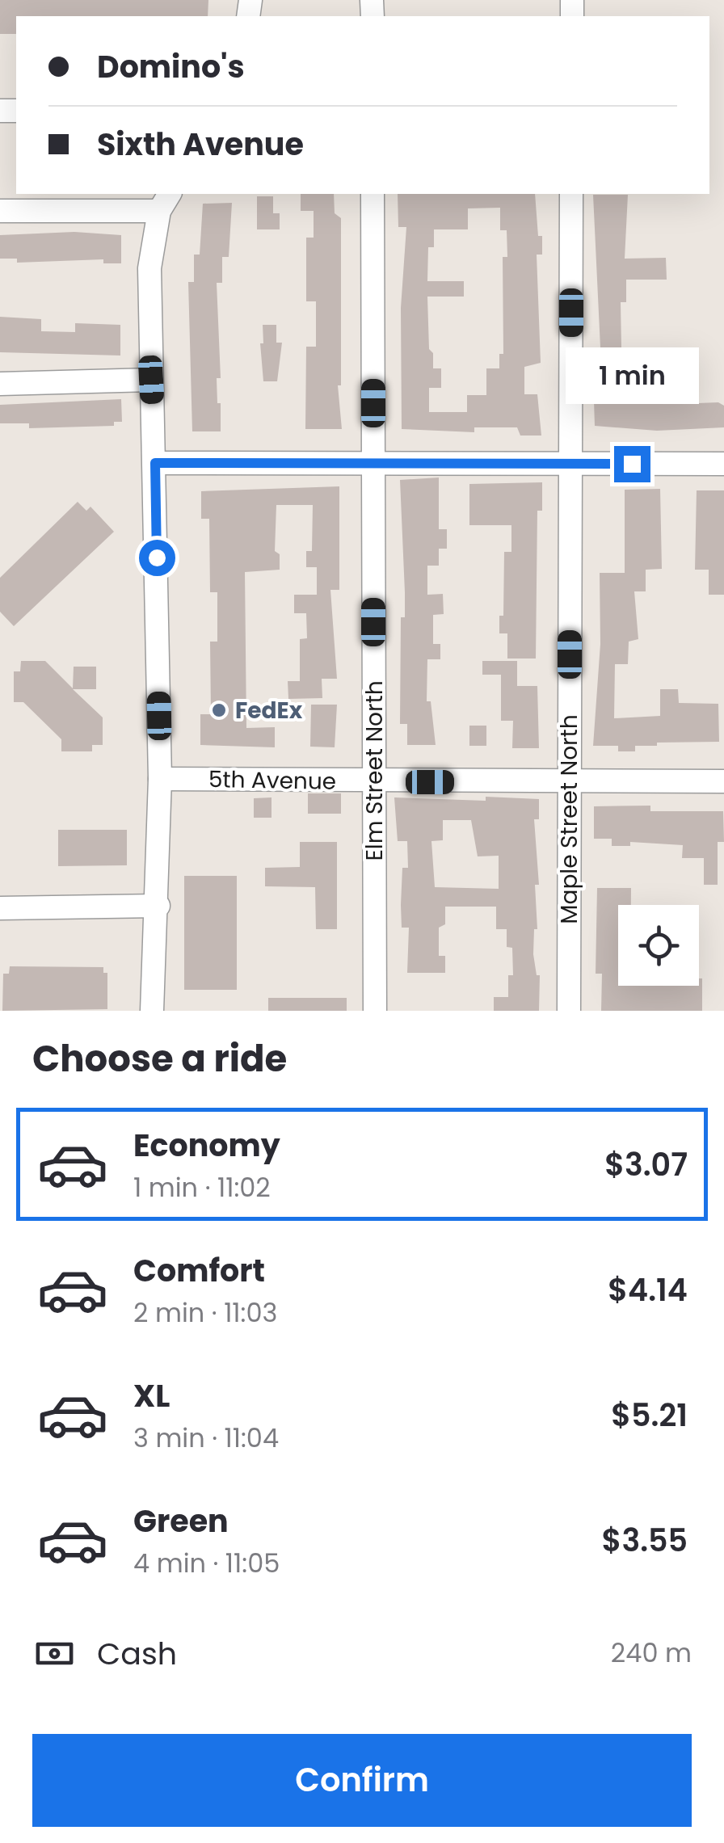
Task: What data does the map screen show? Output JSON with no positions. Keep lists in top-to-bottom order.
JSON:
{
  "streets": {
    "street": ["Elm Street North", "5th Avenue", "Maple Street North"]
  },
  "crossings": [
    ["Elm Street North", "5th Avenue"],
    ["5th Avenue", "Maple Street North"]
  ],
  "places": ["FedEx"],
  "page": {
    "banner": ["Domino's", "Sixth Avenue"],
    "bubble": "1 min",
    "heading": "Choose a ride",
    "list": [
      {
        "name": "Economy",
        "note": "1 min · 11:02",
        "value": "$3.07"
      },
      {
        "name": "Comfort",
        "note": "2 min · 11:03",
        "value": "$4.14"
      },
      {
        "name": "XL",
        "note": "3 min · 11:04",
        "value": "$5.21"
      },
      {
        "name": "Green",
        "note": "4 min · 11:05",
        "value": "$3.55"
      }
    ],
    "pay": ["Cash", "240 m"],
    "buttons": "Confirm"
  }
}
